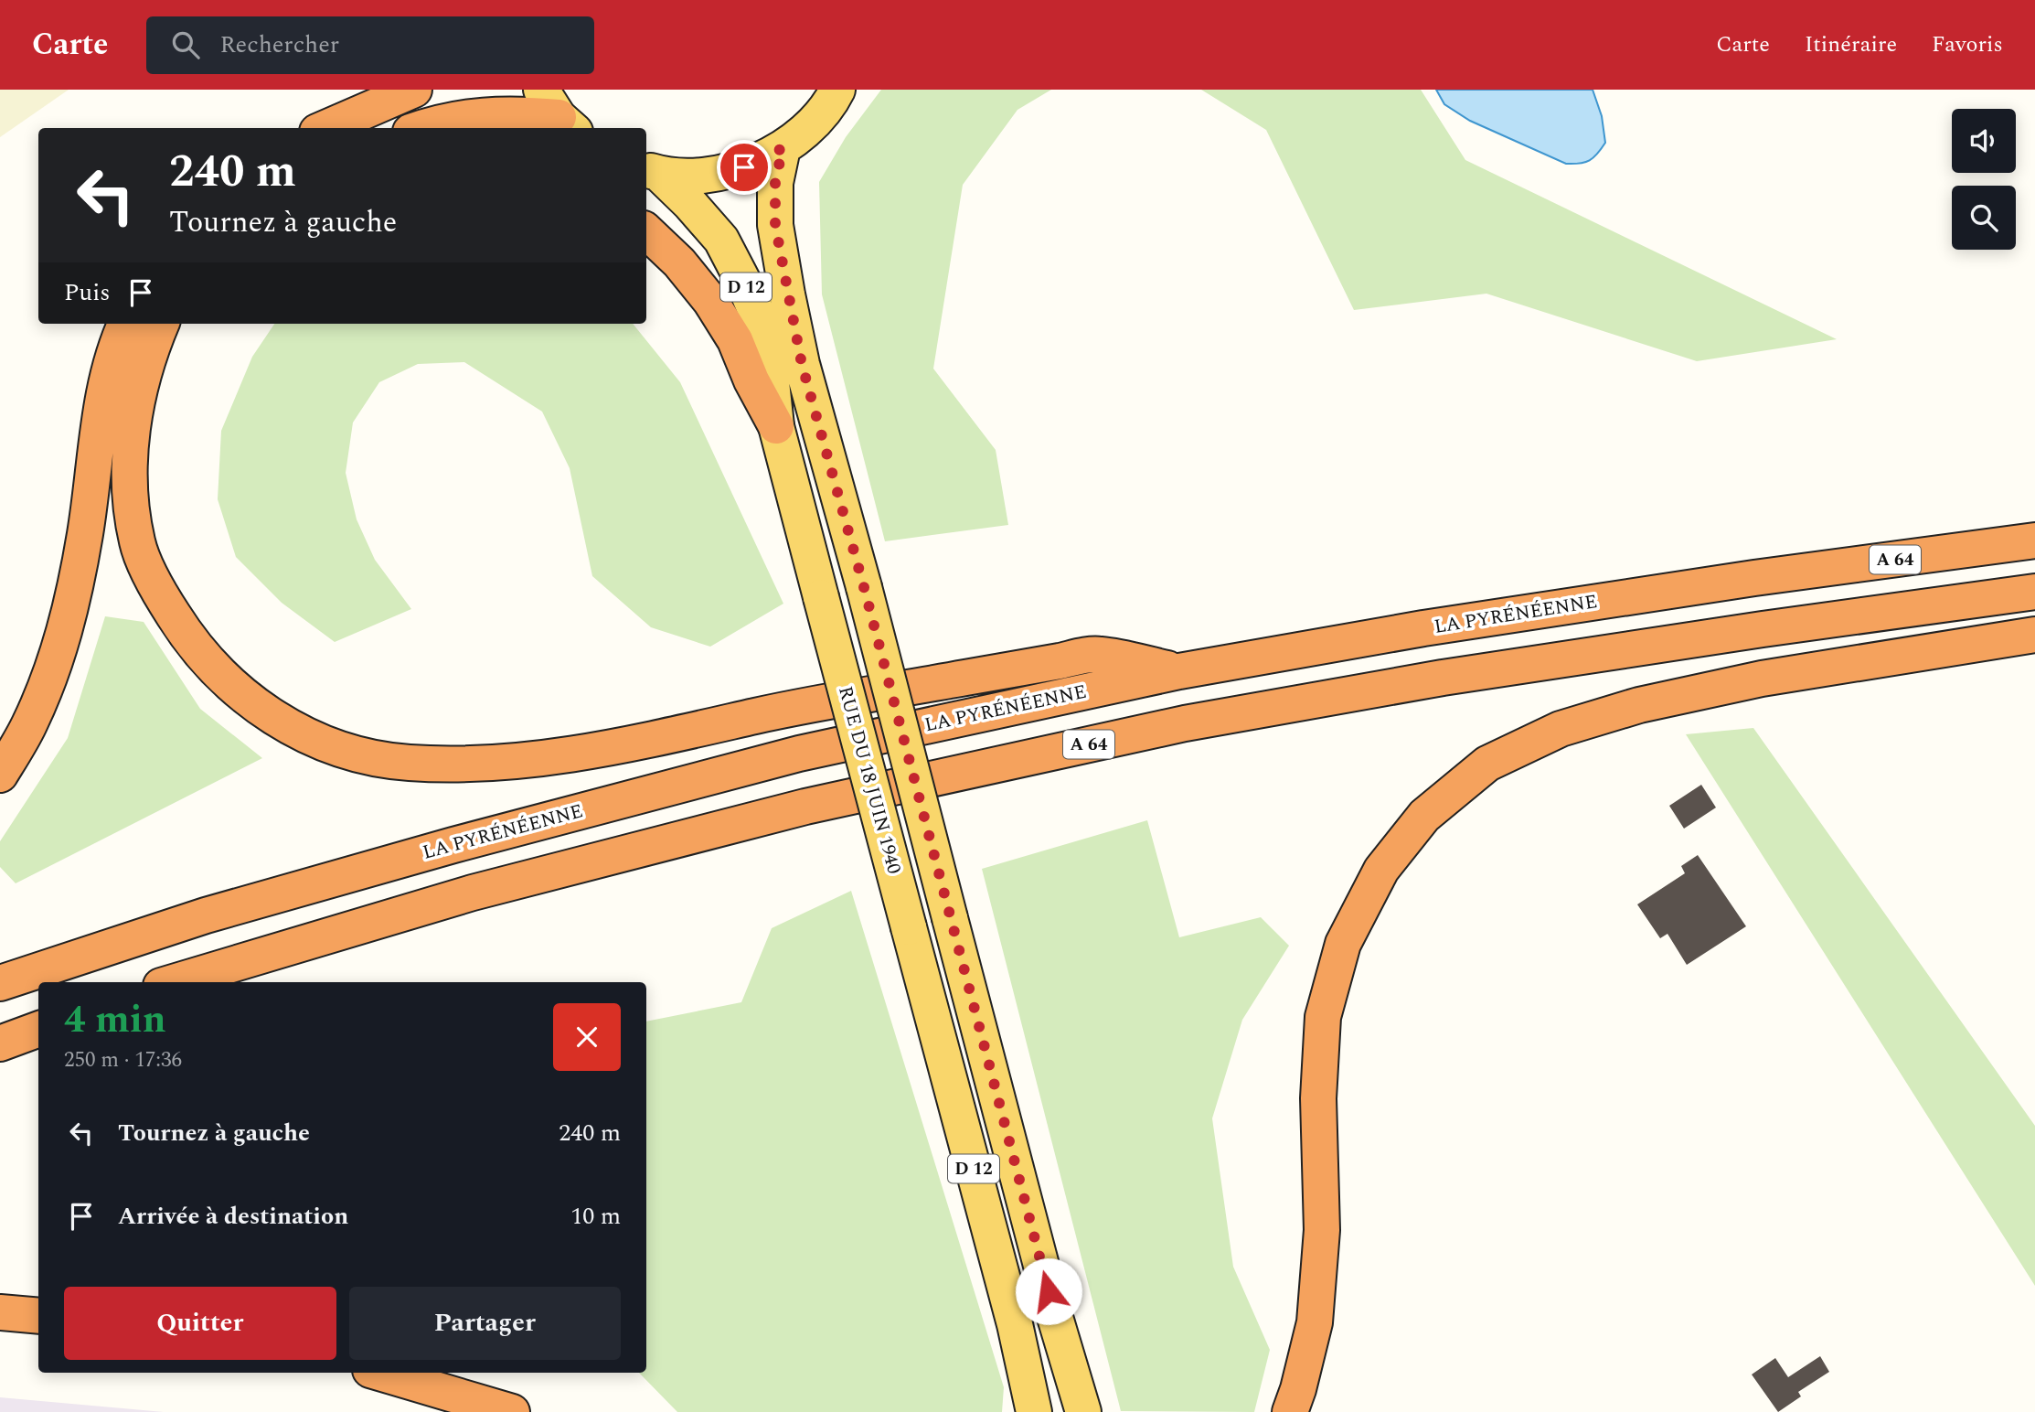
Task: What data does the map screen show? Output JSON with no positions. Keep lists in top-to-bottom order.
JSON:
{
  "streets": {
    "highway": ["A 64", "LA PYRÉNÉENNE"],
    "main road": ["D 12", "RUE DU 18 JUIN 1940"]
  },
  "page": {
    "header": "Carte",
    "search": "Rechercher",
    "nav": ["Carte", "Itinéraire", "Favoris"],
    "turn": ["240 m", "Tournez à gauche"],
    "then": "Puis",
    "heading": ["4 min", "250 m · 17:36"],
    "list": [
      {
        "name": "Tournez à gauche",
        "value": "240 m"
      },
      {
        "name": "Arrivée à destination",
        "value": "10 m"
      }
    ],
    "buttons": ["Quitter", "Partager"]
  }
}
